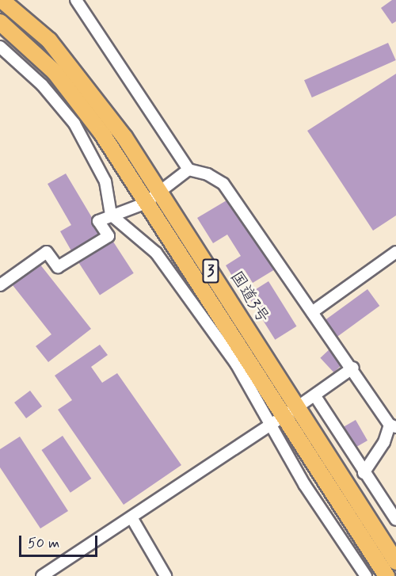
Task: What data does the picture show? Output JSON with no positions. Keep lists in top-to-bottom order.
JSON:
{
  "streets": {
    "highway": ["3", "国道3号"]
  },
  "scale_bar": "50 m"
}
